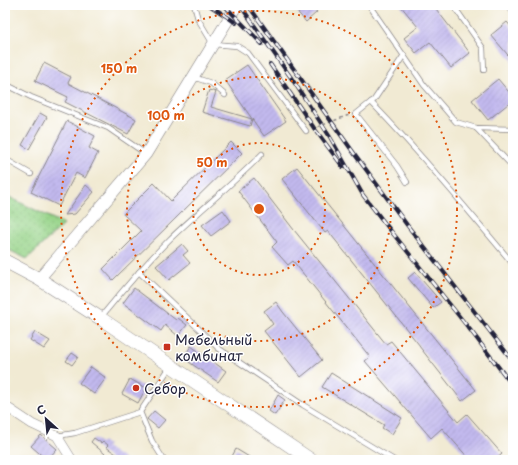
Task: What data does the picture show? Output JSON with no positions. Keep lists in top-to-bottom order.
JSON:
{
  "places": {
    "transit": ["Мебельный комбинат"],
    "other": ["Себор"]
  },
  "north": "top left",
  "rings": ["150 m", "100 m", "50 m"]
}
